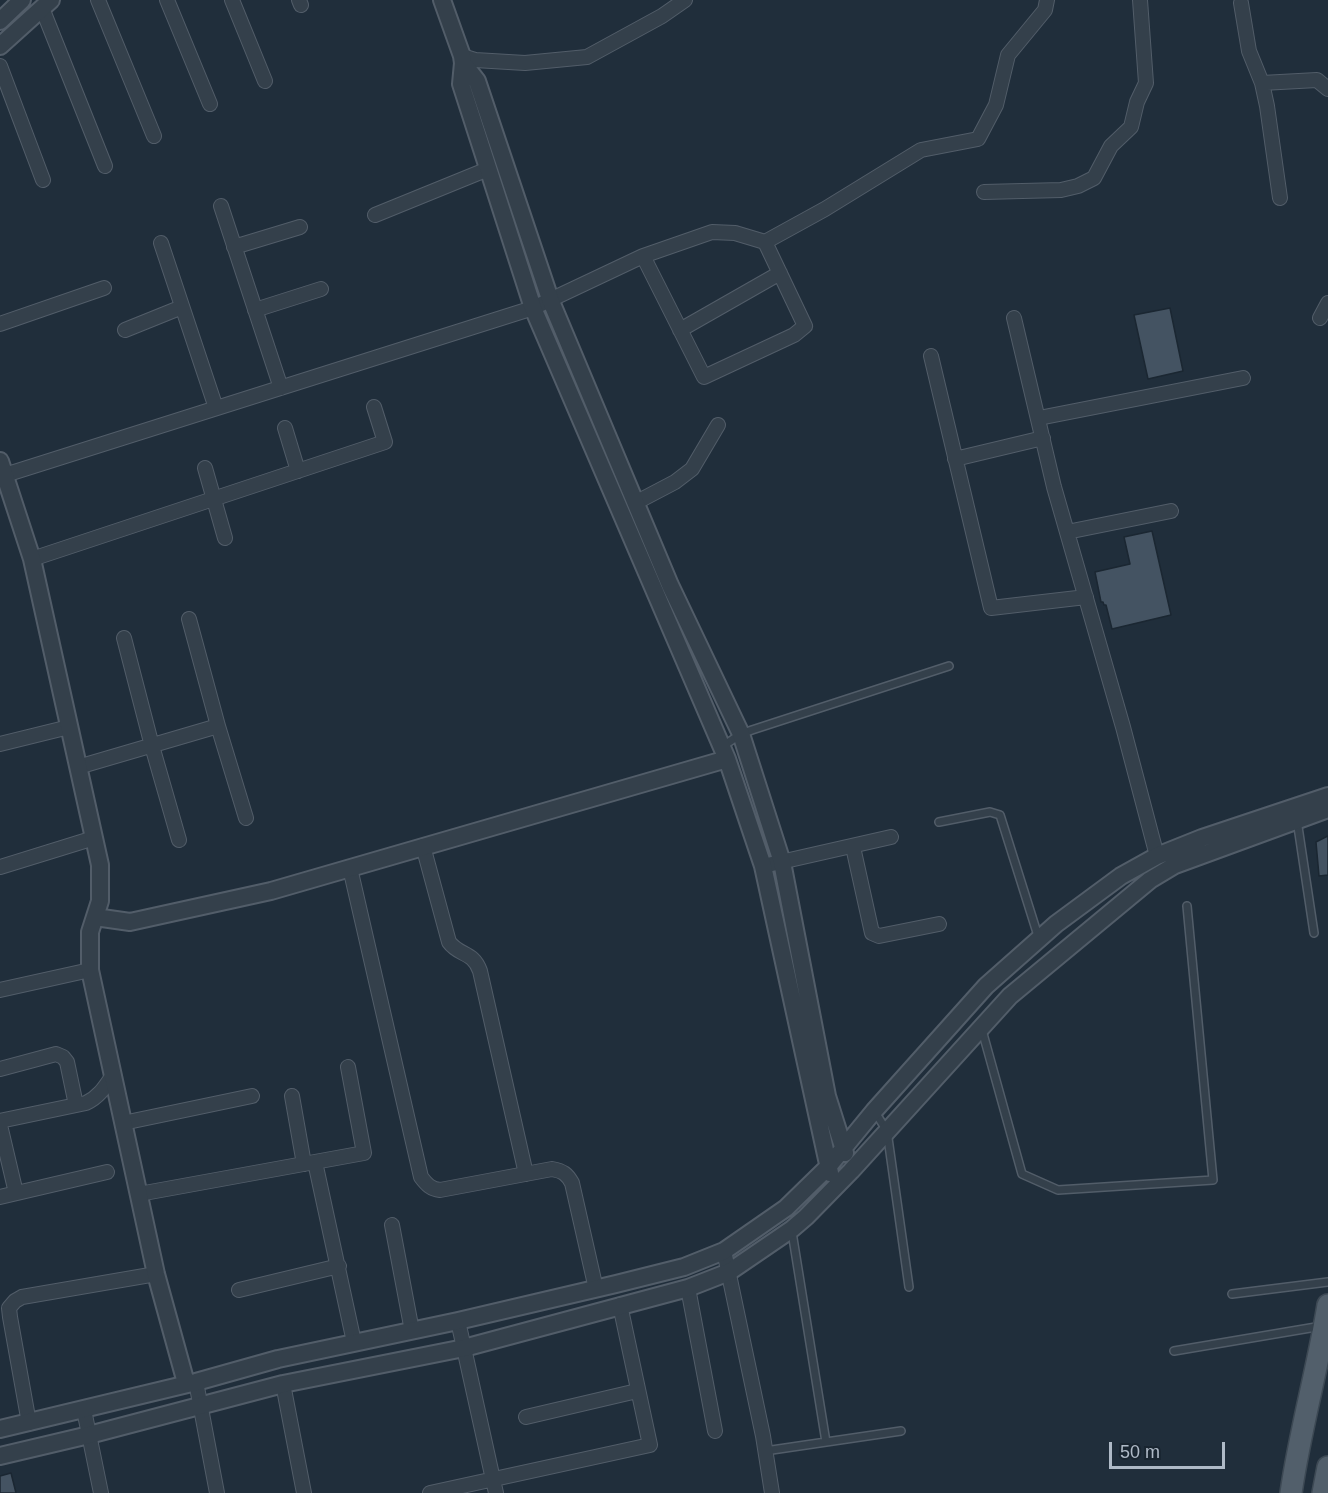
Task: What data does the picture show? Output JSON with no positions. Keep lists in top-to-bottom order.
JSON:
{
  "scale_bar": "50 m"
}
